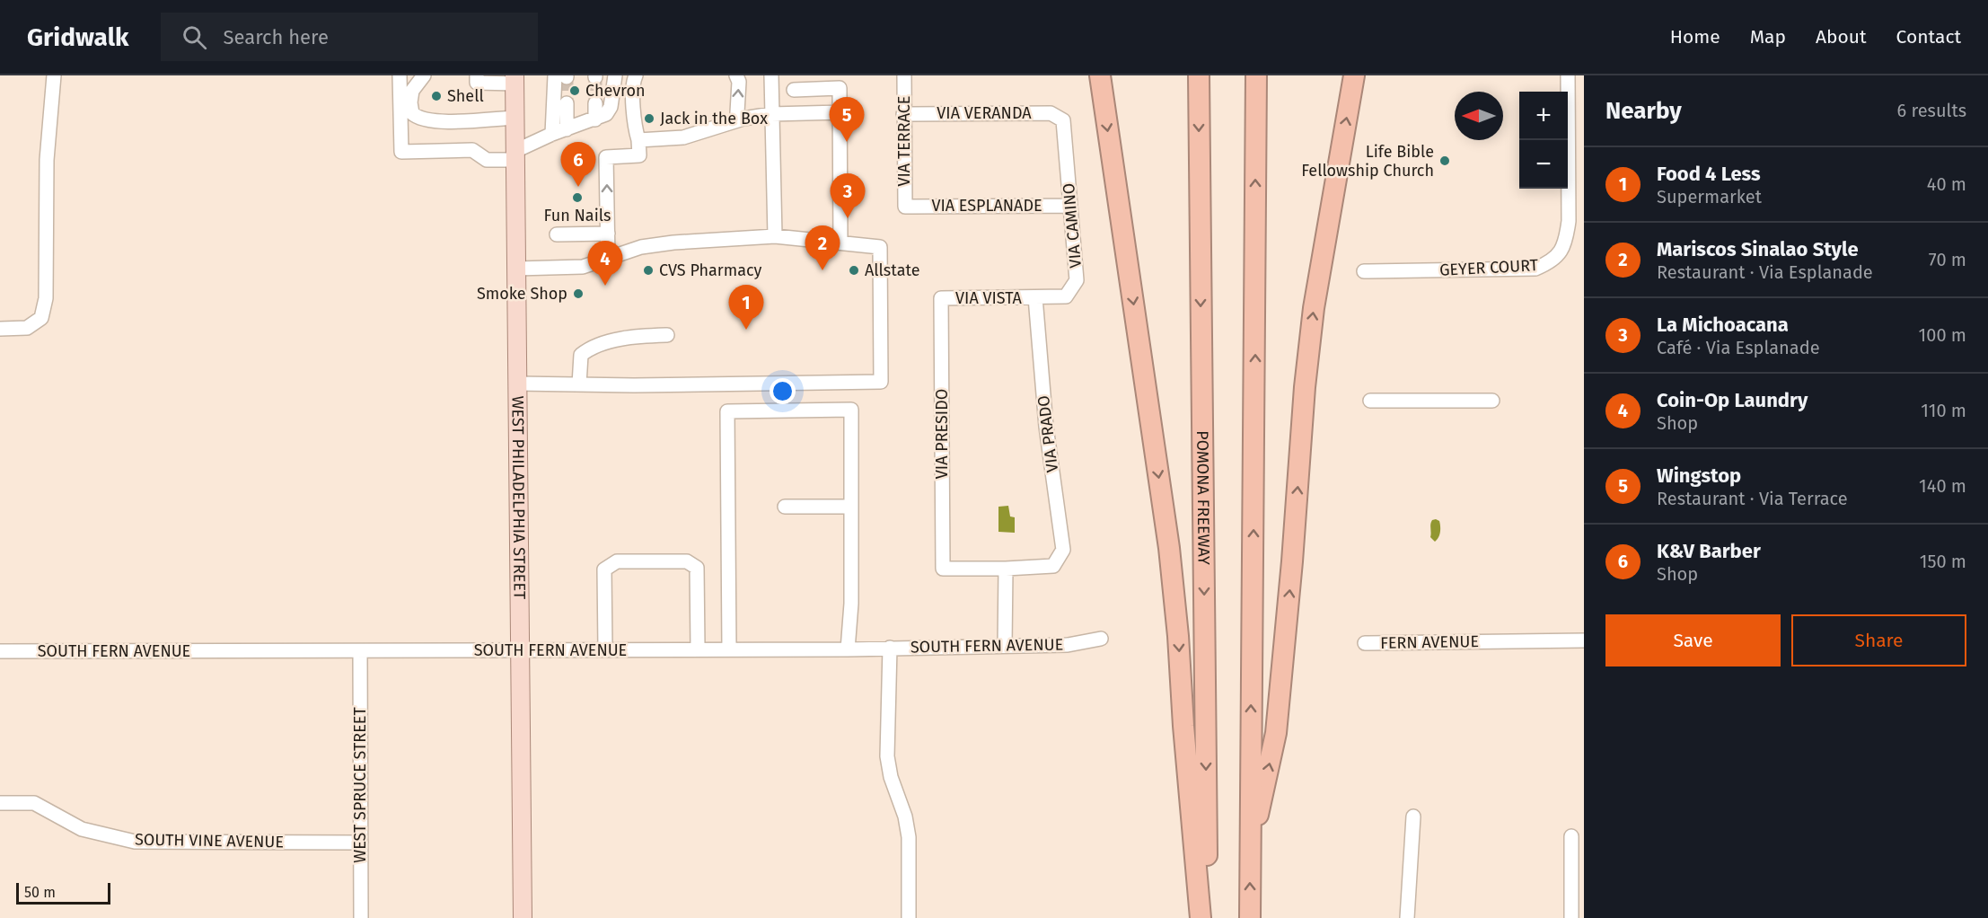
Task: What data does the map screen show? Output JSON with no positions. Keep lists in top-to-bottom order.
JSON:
{
  "streets": {
    "highway": ["POMONA FREEWAY"],
    "main road": ["WEST PHILADELPHIA STREET"],
    "street": [
      "VIA VERANDA",
      "VIA TERRACE",
      "VIA ESPLANADE",
      "VIA CAMINO",
      "GEYER COURT",
      "VIA VISTA",
      "VIA PRESIDO",
      "VIA PRADO",
      "FERN AVENUE",
      "SOUTH FERN AVENUE",
      "WEST SPRUCE STREET",
      "SOUTH VINE AVENUE"
    ]
  },
  "crossings": [
    ["VIA VERANDA", "VIA TERRACE"],
    ["VIA VERANDA", "VIA CAMINO"],
    ["VIA TERRACE", "VIA ESPLANADE"],
    ["VIA ESPLANADE", "VIA CAMINO"],
    ["VIA CAMINO", "VIA VISTA"],
    ["VIA CAMINO", "VIA PRADO"],
    ["VIA VISTA", "VIA PRESIDO"],
    ["VIA VISTA", "VIA PRADO"],
    ["VIA PRESIDO", "VIA PRADO"],
    ["WEST PHILADELPHIA STREET", "SOUTH FERN AVENUE"],
    ["SOUTH FERN AVENUE", "WEST SPRUCE STREET"],
    ["WEST SPRUCE STREET", "SOUTH VINE AVENUE"]
  ],
  "places": [
    "Chevron",
    "Shell",
    "Jack in the Box",
    "Life Bible Fellowship Church",
    "Fun Nails",
    "CVS Pharmacy",
    "Allstate",
    "Smoke Shop"
  ],
  "scale_bar": "50 m",
  "north": "left",
  "page": {
    "header": "Gridwalk",
    "search": "Search here",
    "nav": [
      "Home",
      "Map",
      "About",
      "Contact"
    ],
    "heading": ["Nearby", "6 results"],
    "map_buttons": ["+", "−"],
    "pins": [
      "5",
      "6",
      "3",
      "2",
      "4",
      "1"
    ],
    "list": [
      {
        "mark": "1",
        "name": "Food 4 Less",
        "note": "Supermarket",
        "value": "40 m"
      },
      {
        "mark": "2",
        "name": "Mariscos Sinalao Style",
        "note": "Restaurant · Via Esplanade",
        "value": "70 m"
      },
      {
        "mark": "3",
        "name": "La Michoacana",
        "note": "Café · Via Esplanade",
        "value": "100 m"
      },
      {
        "mark": "4",
        "name": "Coin-Op Laundry",
        "note": "Shop",
        "value": "110 m"
      },
      {
        "mark": "5",
        "name": "Wingstop",
        "note": "Restaurant · Via Terrace",
        "value": "140 m"
      },
      {
        "mark": "6",
        "name": "K&V Barber",
        "note": "Shop",
        "value": "150 m"
      }
    ],
    "buttons": ["Save", "Share"],
    "scale": "50 m"
  }
}
